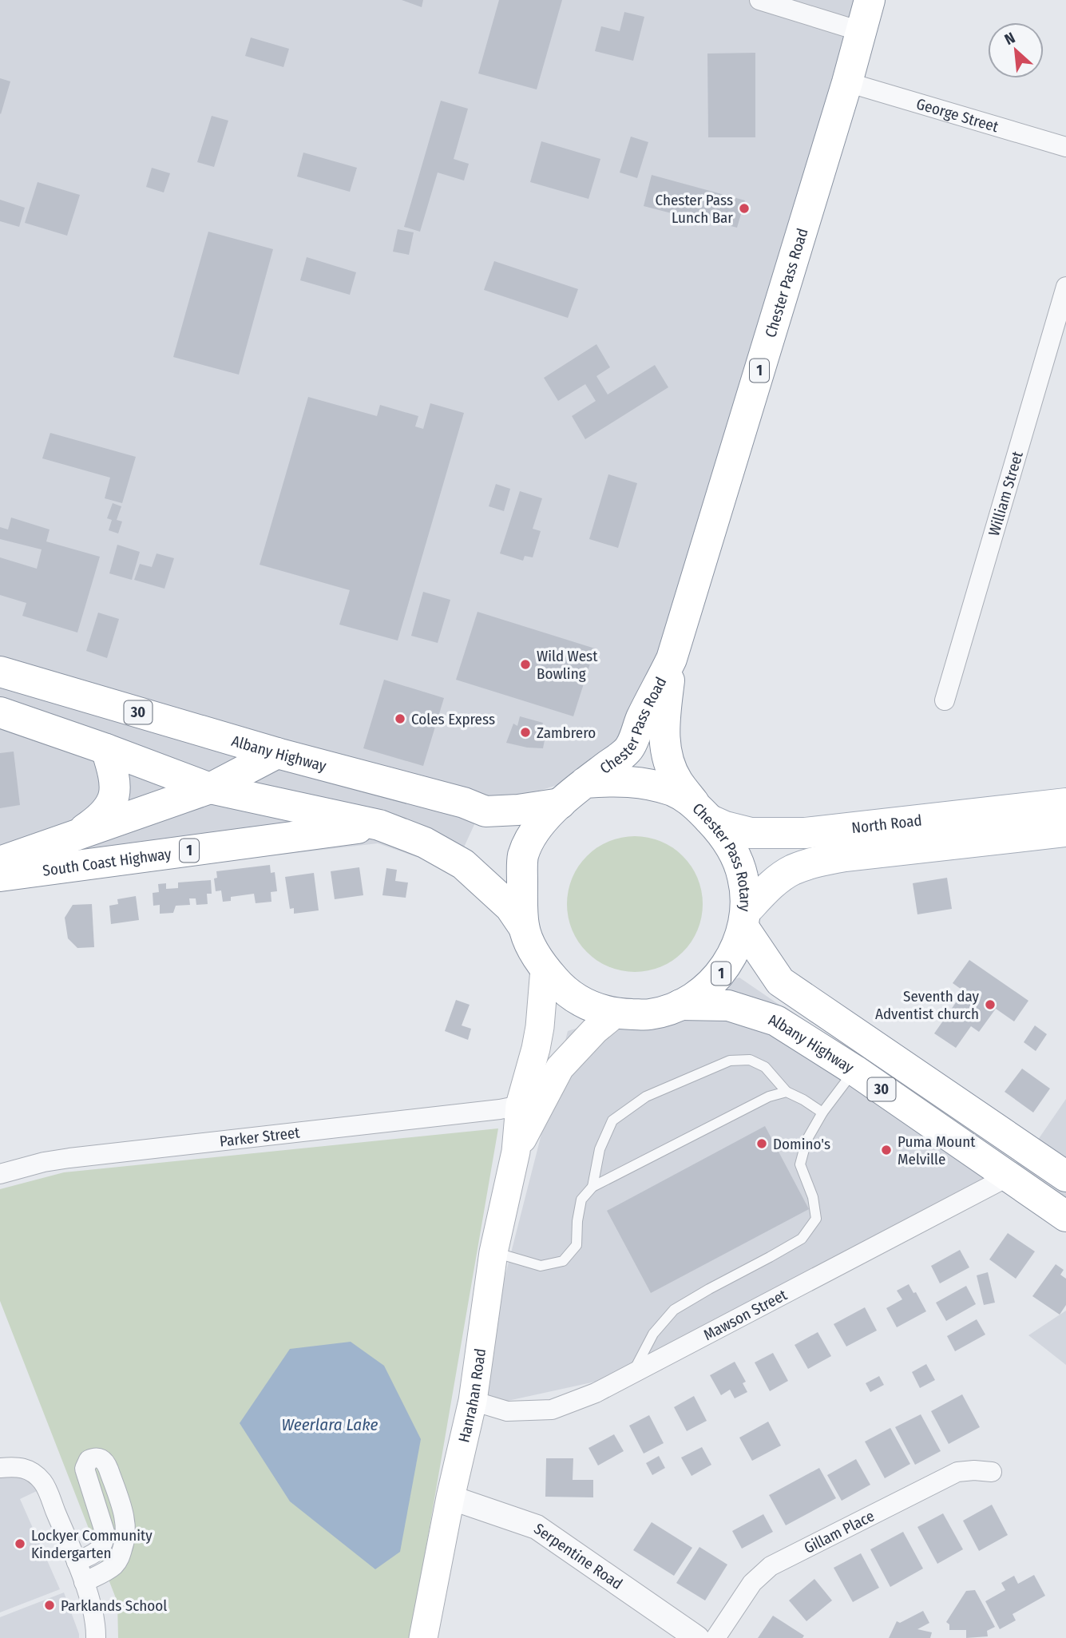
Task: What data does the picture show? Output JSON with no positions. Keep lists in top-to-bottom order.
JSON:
{
  "streets": {
    "main road": [
      "Chester Pass Road",
      "1",
      "30",
      "Albany Highway",
      "North Road",
      "Chester Pass Rotary",
      "South Coast Highway",
      "Hanrahan Road"
    ],
    "street": [
      "George Street",
      "William Street",
      "Parker Street",
      "Mawson Street",
      "Gillam Place",
      "Serpentine Road"
    ]
  },
  "crossings": [
    ["George Street", "Chester Pass Road"],
    ["Chester Pass Road", "North Road"],
    ["Chester Pass Road", "Chester Pass Rotary"],
    ["1", "Chester Pass Rotary"],
    ["1", "South Coast Highway"],
    ["30", "North Road"],
    ["30", "Chester Pass Rotary"],
    ["Albany Highway", "Chester Pass Rotary"],
    ["Albany Highway", "South Coast Highway"],
    ["Albany Highway", "Mawson Street"],
    ["North Road", "Chester Pass Rotary"],
    ["Chester Pass Rotary", "Hanrahan Road"],
    ["Parker Street", "Hanrahan Road"],
    ["Mawson Street", "Hanrahan Road"],
    ["Hanrahan Road", "Serpentine Road"]
  ],
  "water": ["Weerlara Lake"],
  "places": [
    "Chester Pass Lunch Bar",
    "Wild West Bowling",
    "Coles Express",
    "Zambrero",
    "Seventh day Adventist church",
    "Domino's",
    "Puma Mount Melville",
    "Lockyer Community Kindergarten",
    "Parklands School"
  ],
  "north": "top left"
}
